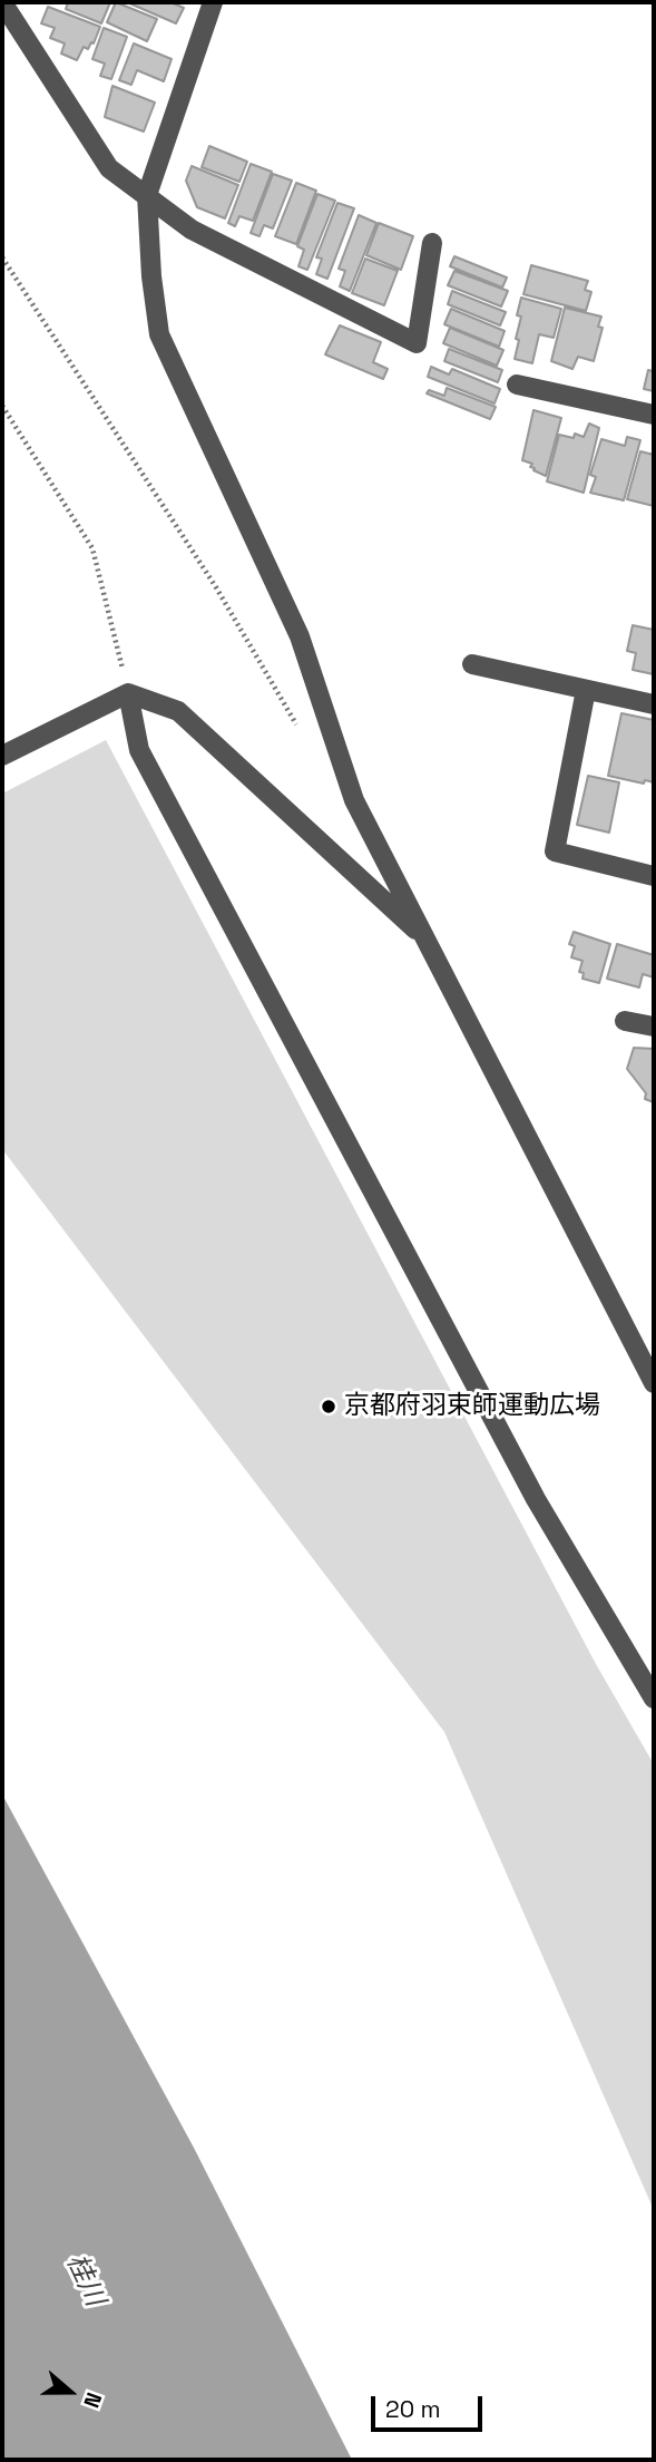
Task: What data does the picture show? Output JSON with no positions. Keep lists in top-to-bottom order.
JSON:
{
  "water": ["桂川"],
  "places": ["京都府羽束師運動広場"],
  "scale_bar": "20 m",
  "north": "right"
}
